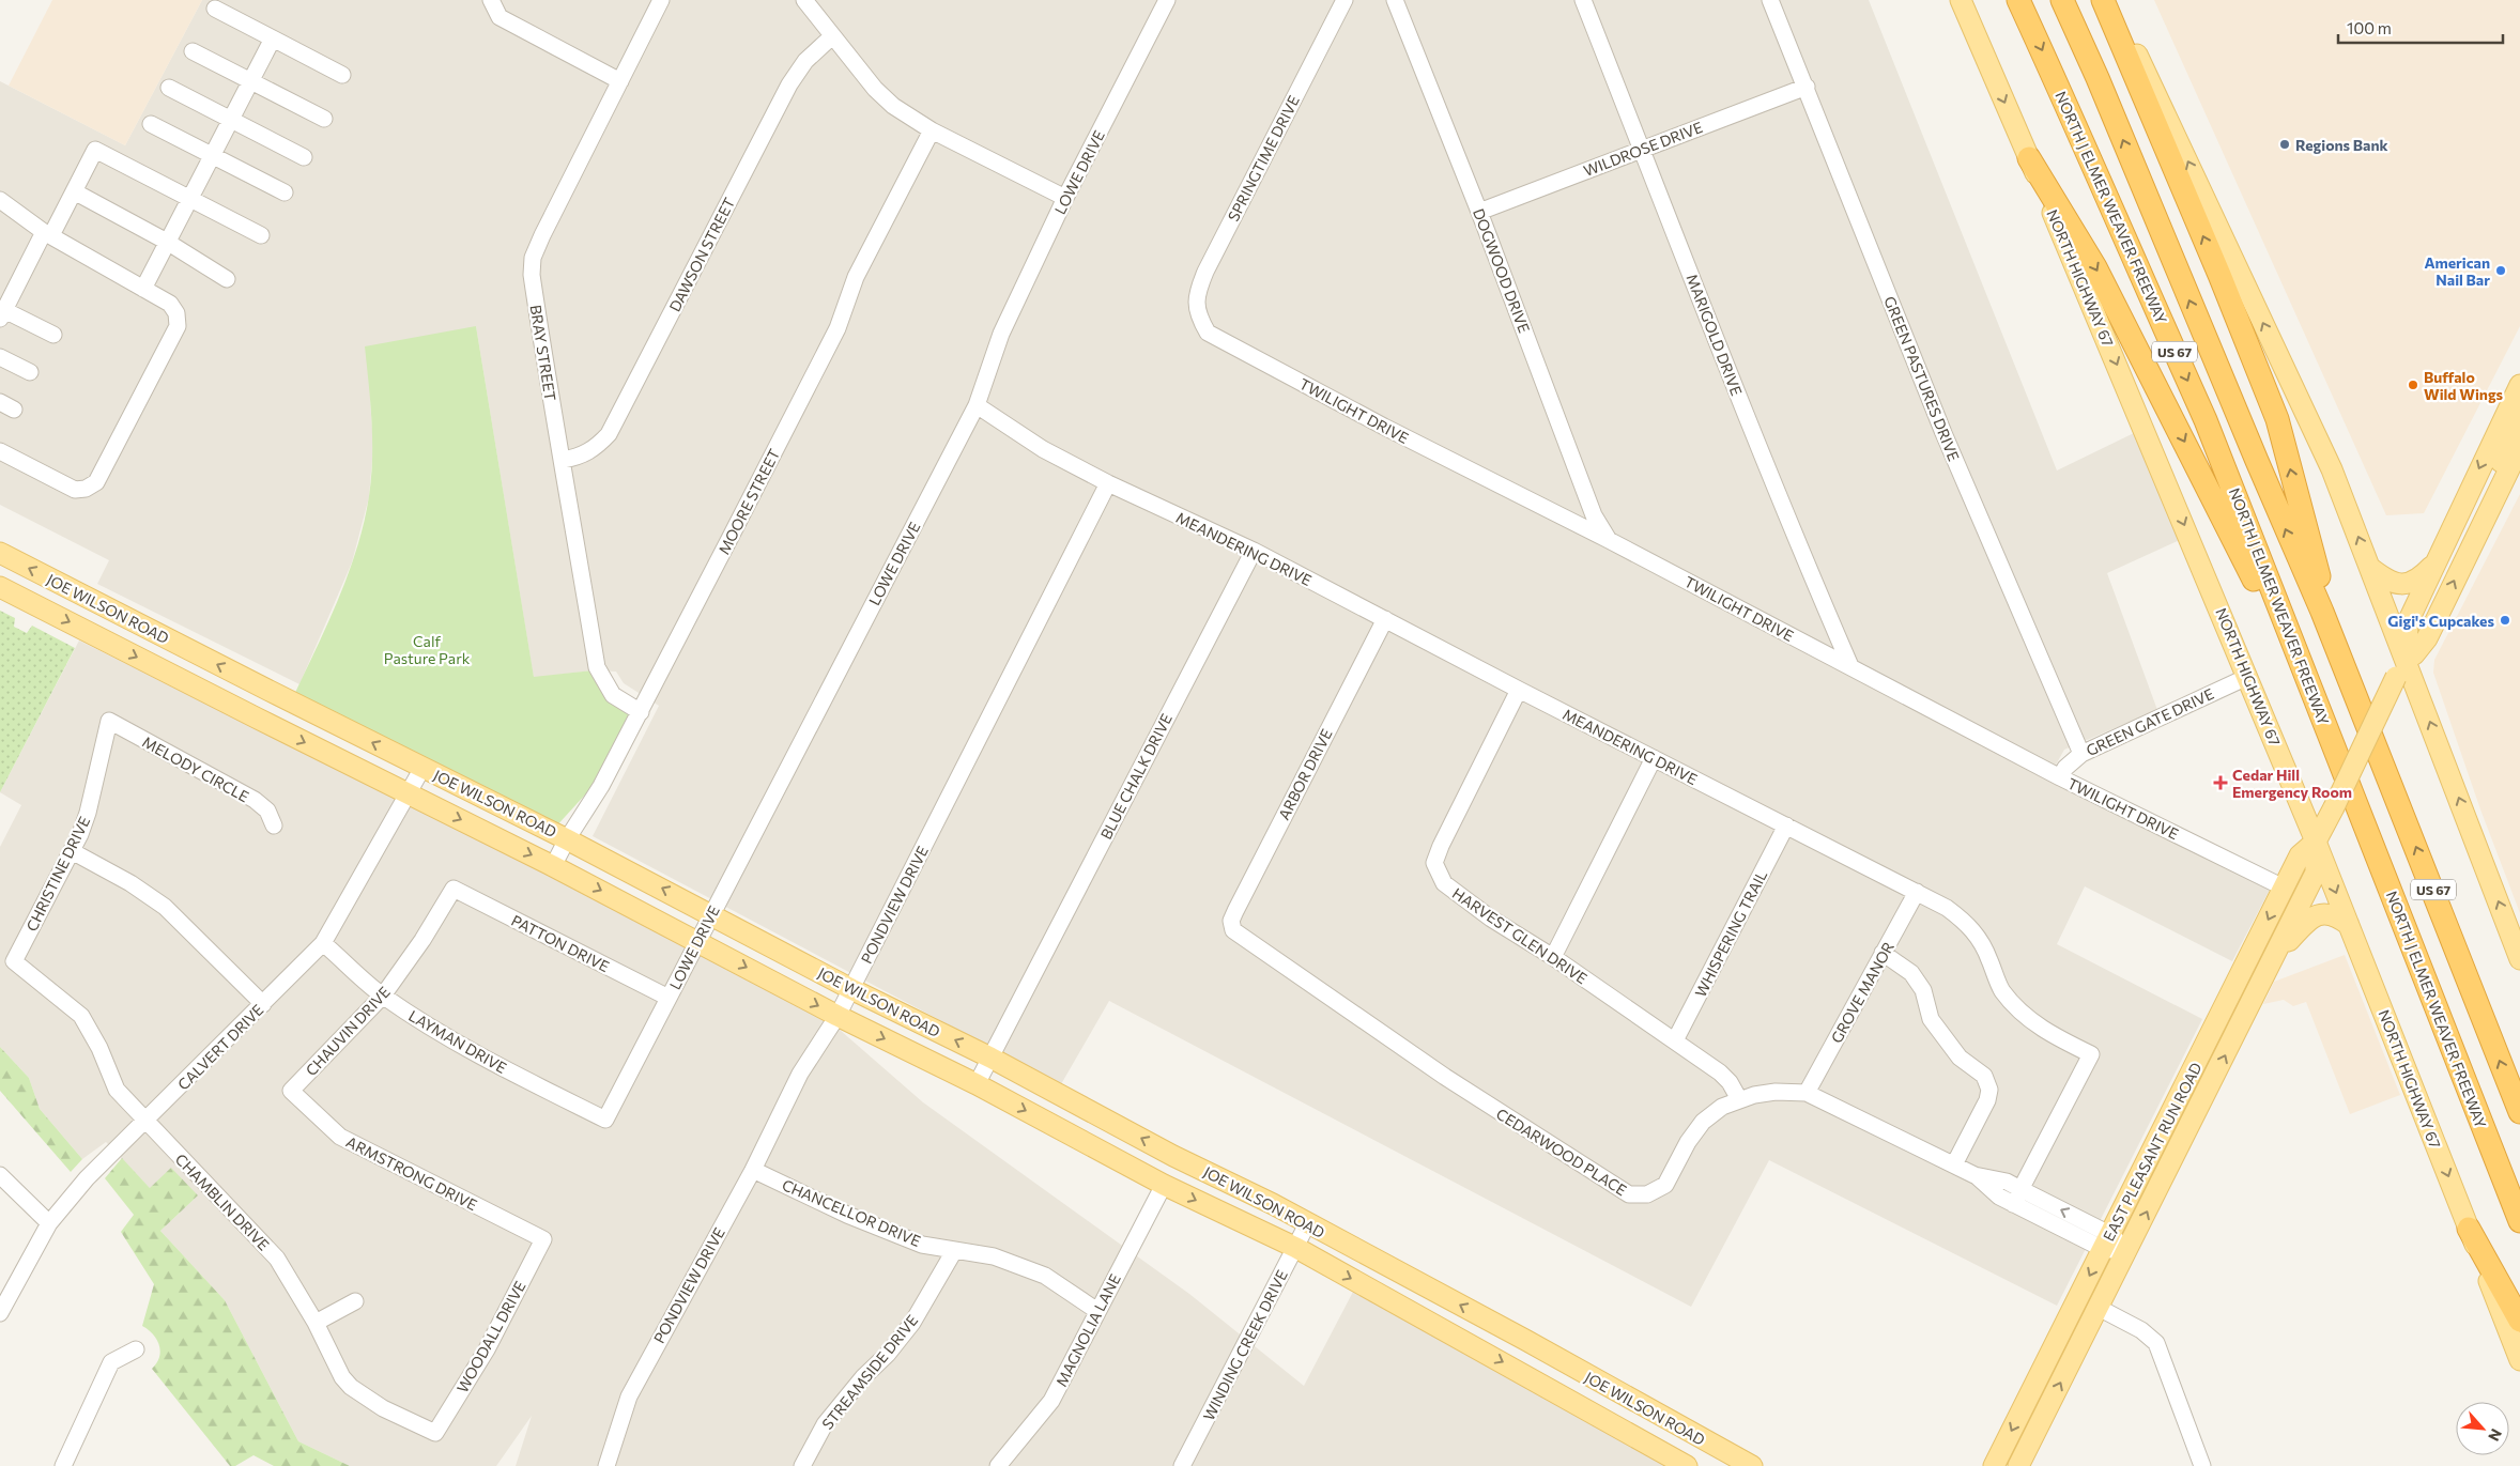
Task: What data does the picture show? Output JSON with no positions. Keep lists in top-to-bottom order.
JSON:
{
  "streets": {
    "highway": ["NORTH J ELMER WEAVER FREEWAY", "US 67"],
    "main road": ["NORTH HIGHWAY 67", "JOE WILSON ROAD", "EAST PLEASANT RUN ROAD"],
    "street": [
      "WILDROSE DRIVE",
      "SPRINGTIME DRIVE",
      "LOWE DRIVE",
      "DAWSON STREET",
      "DOGWOOD DRIVE",
      "MARIGOLD DRIVE",
      "BRAY STREET",
      "GREEN PASTURES DRIVE",
      "TWILIGHT DRIVE",
      "MOORE STREET",
      "MEANDERING DRIVE",
      "GREEN GATE DRIVE",
      "MELODY CIRCLE",
      "ARBOR DRIVE",
      "BLUE CHALK DRIVE",
      "CHRISTINE DRIVE",
      "PONDVIEW DRIVE",
      "WHISPERING TRAIL",
      "HARVEST GLEN DRIVE",
      "PATTON DRIVE",
      "GROVE MANOR",
      "CHAUVIN DRIVE",
      "LAYMAN DRIVE",
      "CALVERT DRIVE",
      "CEDARWOOD PLACE",
      "ARMSTRONG DRIVE",
      "CHAMBLIN DRIVE",
      "CHANCELLOR DRIVE",
      "MAGNOLIA LANE",
      "WOODALL DRIVE",
      "WINDING CREEK DRIVE",
      "STREAMSIDE DRIVE"
    ]
  },
  "crossings": [
    ["WILDROSE DRIVE", "DOGWOOD DRIVE"],
    ["WILDROSE DRIVE", "MARIGOLD DRIVE"],
    ["WILDROSE DRIVE", "GREEN PASTURES DRIVE"],
    ["SPRINGTIME DRIVE", "TWILIGHT DRIVE"],
    ["LOWE DRIVE", "MEANDERING DRIVE"],
    ["LOWE DRIVE", "JOE WILSON ROAD"],
    ["LOWE DRIVE", "PATTON DRIVE"],
    ["LOWE DRIVE", "LAYMAN DRIVE"],
    ["DAWSON STREET", "BRAY STREET"],
    ["DOGWOOD DRIVE", "TWILIGHT DRIVE"],
    ["NORTH HIGHWAY 67", "GREEN GATE DRIVE"],
    ["NORTH HIGHWAY 67", "EAST PLEASANT RUN ROAD"],
    ["MARIGOLD DRIVE", "TWILIGHT DRIVE"],
    ["BRAY STREET", "MOORE STREET"],
    ["GREEN PASTURES DRIVE", "GREEN GATE DRIVE"],
    ["TWILIGHT DRIVE", "GREEN GATE DRIVE"],
    ["TWILIGHT DRIVE", "EAST PLEASANT RUN ROAD"],
    ["MOORE STREET", "JOE WILSON ROAD"],
    ["MEANDERING DRIVE", "ARBOR DRIVE"],
    ["MEANDERING DRIVE", "BLUE CHALK DRIVE"],
    ["MEANDERING DRIVE", "PONDVIEW DRIVE"],
    ["MEANDERING DRIVE", "WHISPERING TRAIL"],
    ["MEANDERING DRIVE", "HARVEST GLEN DRIVE"],
    ["MEANDERING DRIVE", "GROVE MANOR"],
    ["MEANDERING DRIVE", "CEDARWOOD PLACE"],
    ["JOE WILSON ROAD", "BLUE CHALK DRIVE"],
    ["JOE WILSON ROAD", "PONDVIEW DRIVE"],
    ["JOE WILSON ROAD", "CALVERT DRIVE"],
    ["JOE WILSON ROAD", "MAGNOLIA LANE"],
    ["JOE WILSON ROAD", "WINDING CREEK DRIVE"],
    ["MELODY CIRCLE", "CHRISTINE DRIVE"],
    ["ARBOR DRIVE", "CEDARWOOD PLACE"],
    ["CHRISTINE DRIVE", "CHAMBLIN DRIVE"],
    ["PONDVIEW DRIVE", "CHANCELLOR DRIVE"],
    ["WHISPERING TRAIL", "HARVEST GLEN DRIVE"],
    ["HARVEST GLEN DRIVE", "CEDARWOOD PLACE"],
    ["PATTON DRIVE", "CHAUVIN DRIVE"],
    ["GROVE MANOR", "CEDARWOOD PLACE"],
    ["CHAUVIN DRIVE", "LAYMAN DRIVE"],
    ["CHAUVIN DRIVE", "ARMSTRONG DRIVE"],
    ["LAYMAN DRIVE", "CALVERT DRIVE"],
    ["CALVERT DRIVE", "CHAMBLIN DRIVE"],
    ["CEDARWOOD PLACE", "EAST PLEASANT RUN ROAD"],
    ["ARMSTRONG DRIVE", "WOODALL DRIVE"],
    ["CHAMBLIN DRIVE", "WOODALL DRIVE"],
    ["CHANCELLOR DRIVE", "MAGNOLIA LANE"],
    ["CHANCELLOR DRIVE", "STREAMSIDE DRIVE"]
  ],
  "parks": ["Calf Pasture Park"],
  "places": {
    "other": [
      "Regions Bank",
      "American Nail Bar",
      "Buffalo Wild Wings",
      "Gigi's Cupcakes"
    ],
    "health": ["Cedar Hill Emergency Room"]
  },
  "scale_bar": "100 m",
  "north": "bottom right"
}
